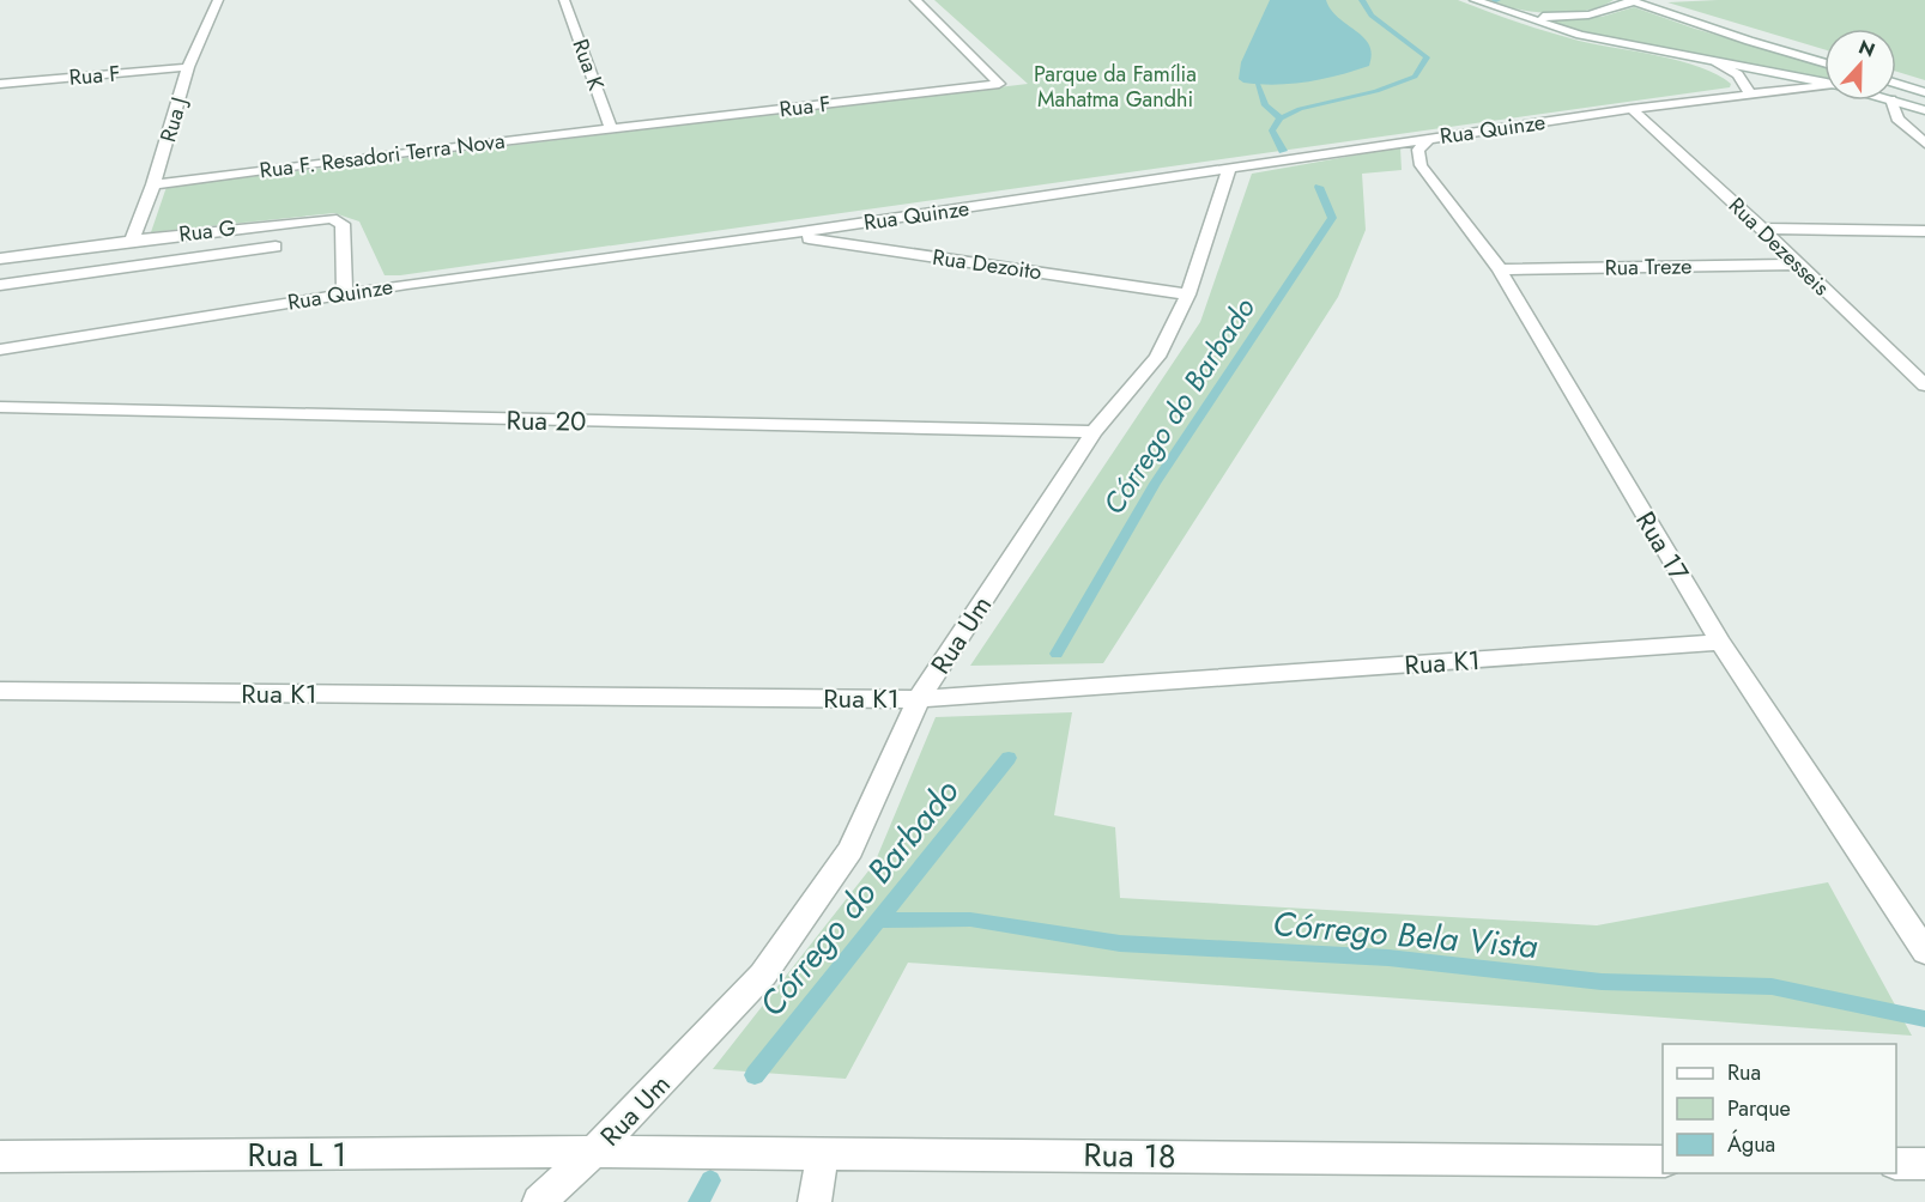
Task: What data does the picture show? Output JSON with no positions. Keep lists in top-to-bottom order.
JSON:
{
  "streets": {
    "street": [
      "Rua K",
      "Rua F",
      "Rua J",
      "Rua Quinze",
      "Rua F. Resadori Terra Nova",
      "Rua G",
      "Rua Dezesseis",
      "Rua Dezoito",
      "Rua Treze",
      "Rua 20",
      "Rua 17",
      "Rua Um",
      "Rua K1",
      "Rua L 1",
      "Rua 18"
    ]
  },
  "crossings": [
    ["Rua K", "Rua F"],
    ["Rua K", "Rua F. Resadori Terra Nova"],
    ["Rua F", "Rua J"],
    ["Rua F", "Rua F. Resadori Terra Nova"],
    ["Rua J", "Rua F. Resadori Terra Nova"],
    ["Rua J", "Rua G"],
    ["Rua Quinze", "Rua G"],
    ["Rua Quinze", "Rua Dezesseis"],
    ["Rua Quinze", "Rua Dezoito"],
    ["Rua Quinze", "Rua 17"],
    ["Rua Quinze", "Rua Um"],
    ["Rua Dezesseis", "Rua Treze"],
    ["Rua Dezoito", "Rua Um"],
    ["Rua Treze", "Rua 17"],
    ["Rua 20", "Rua Um"],
    ["Rua 17", "Rua K1"],
    ["Rua Um", "Rua K1"],
    ["Rua Um", "Rua L 1"],
    ["Rua Um", "Rua 18"],
    ["Rua L 1", "Rua 18"]
  ],
  "water": ["Córrego do Barbado", "Córrego Bela Vista"],
  "parks": ["Parque da Família Mahatma Gandhi"],
  "legend": ["Rua", "Parque", "Água"],
  "north": "top"
}
